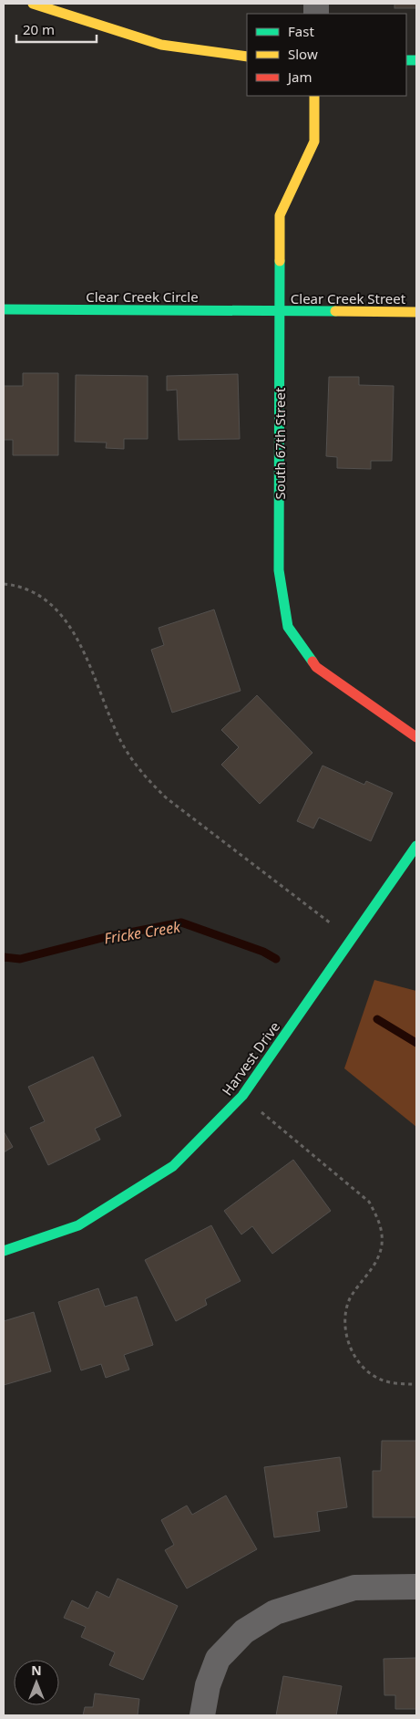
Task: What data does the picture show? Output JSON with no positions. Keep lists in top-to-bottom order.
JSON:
{
  "streets": {
    "street": [
      "Clear Creek Circle",
      "Clear Creek Street",
      "South 67th Street",
      "Harvest Drive"
    ]
  },
  "crossings": [
    ["Clear Creek Circle", "Clear Creek Street"],
    ["Clear Creek Circle", "South 67th Street"],
    ["Clear Creek Street", "South 67th Street"]
  ],
  "water": ["Fricke Creek"],
  "legend": ["Fast", "Slow", "Jam"],
  "scale_bar": "20 m",
  "north": "top"
}
